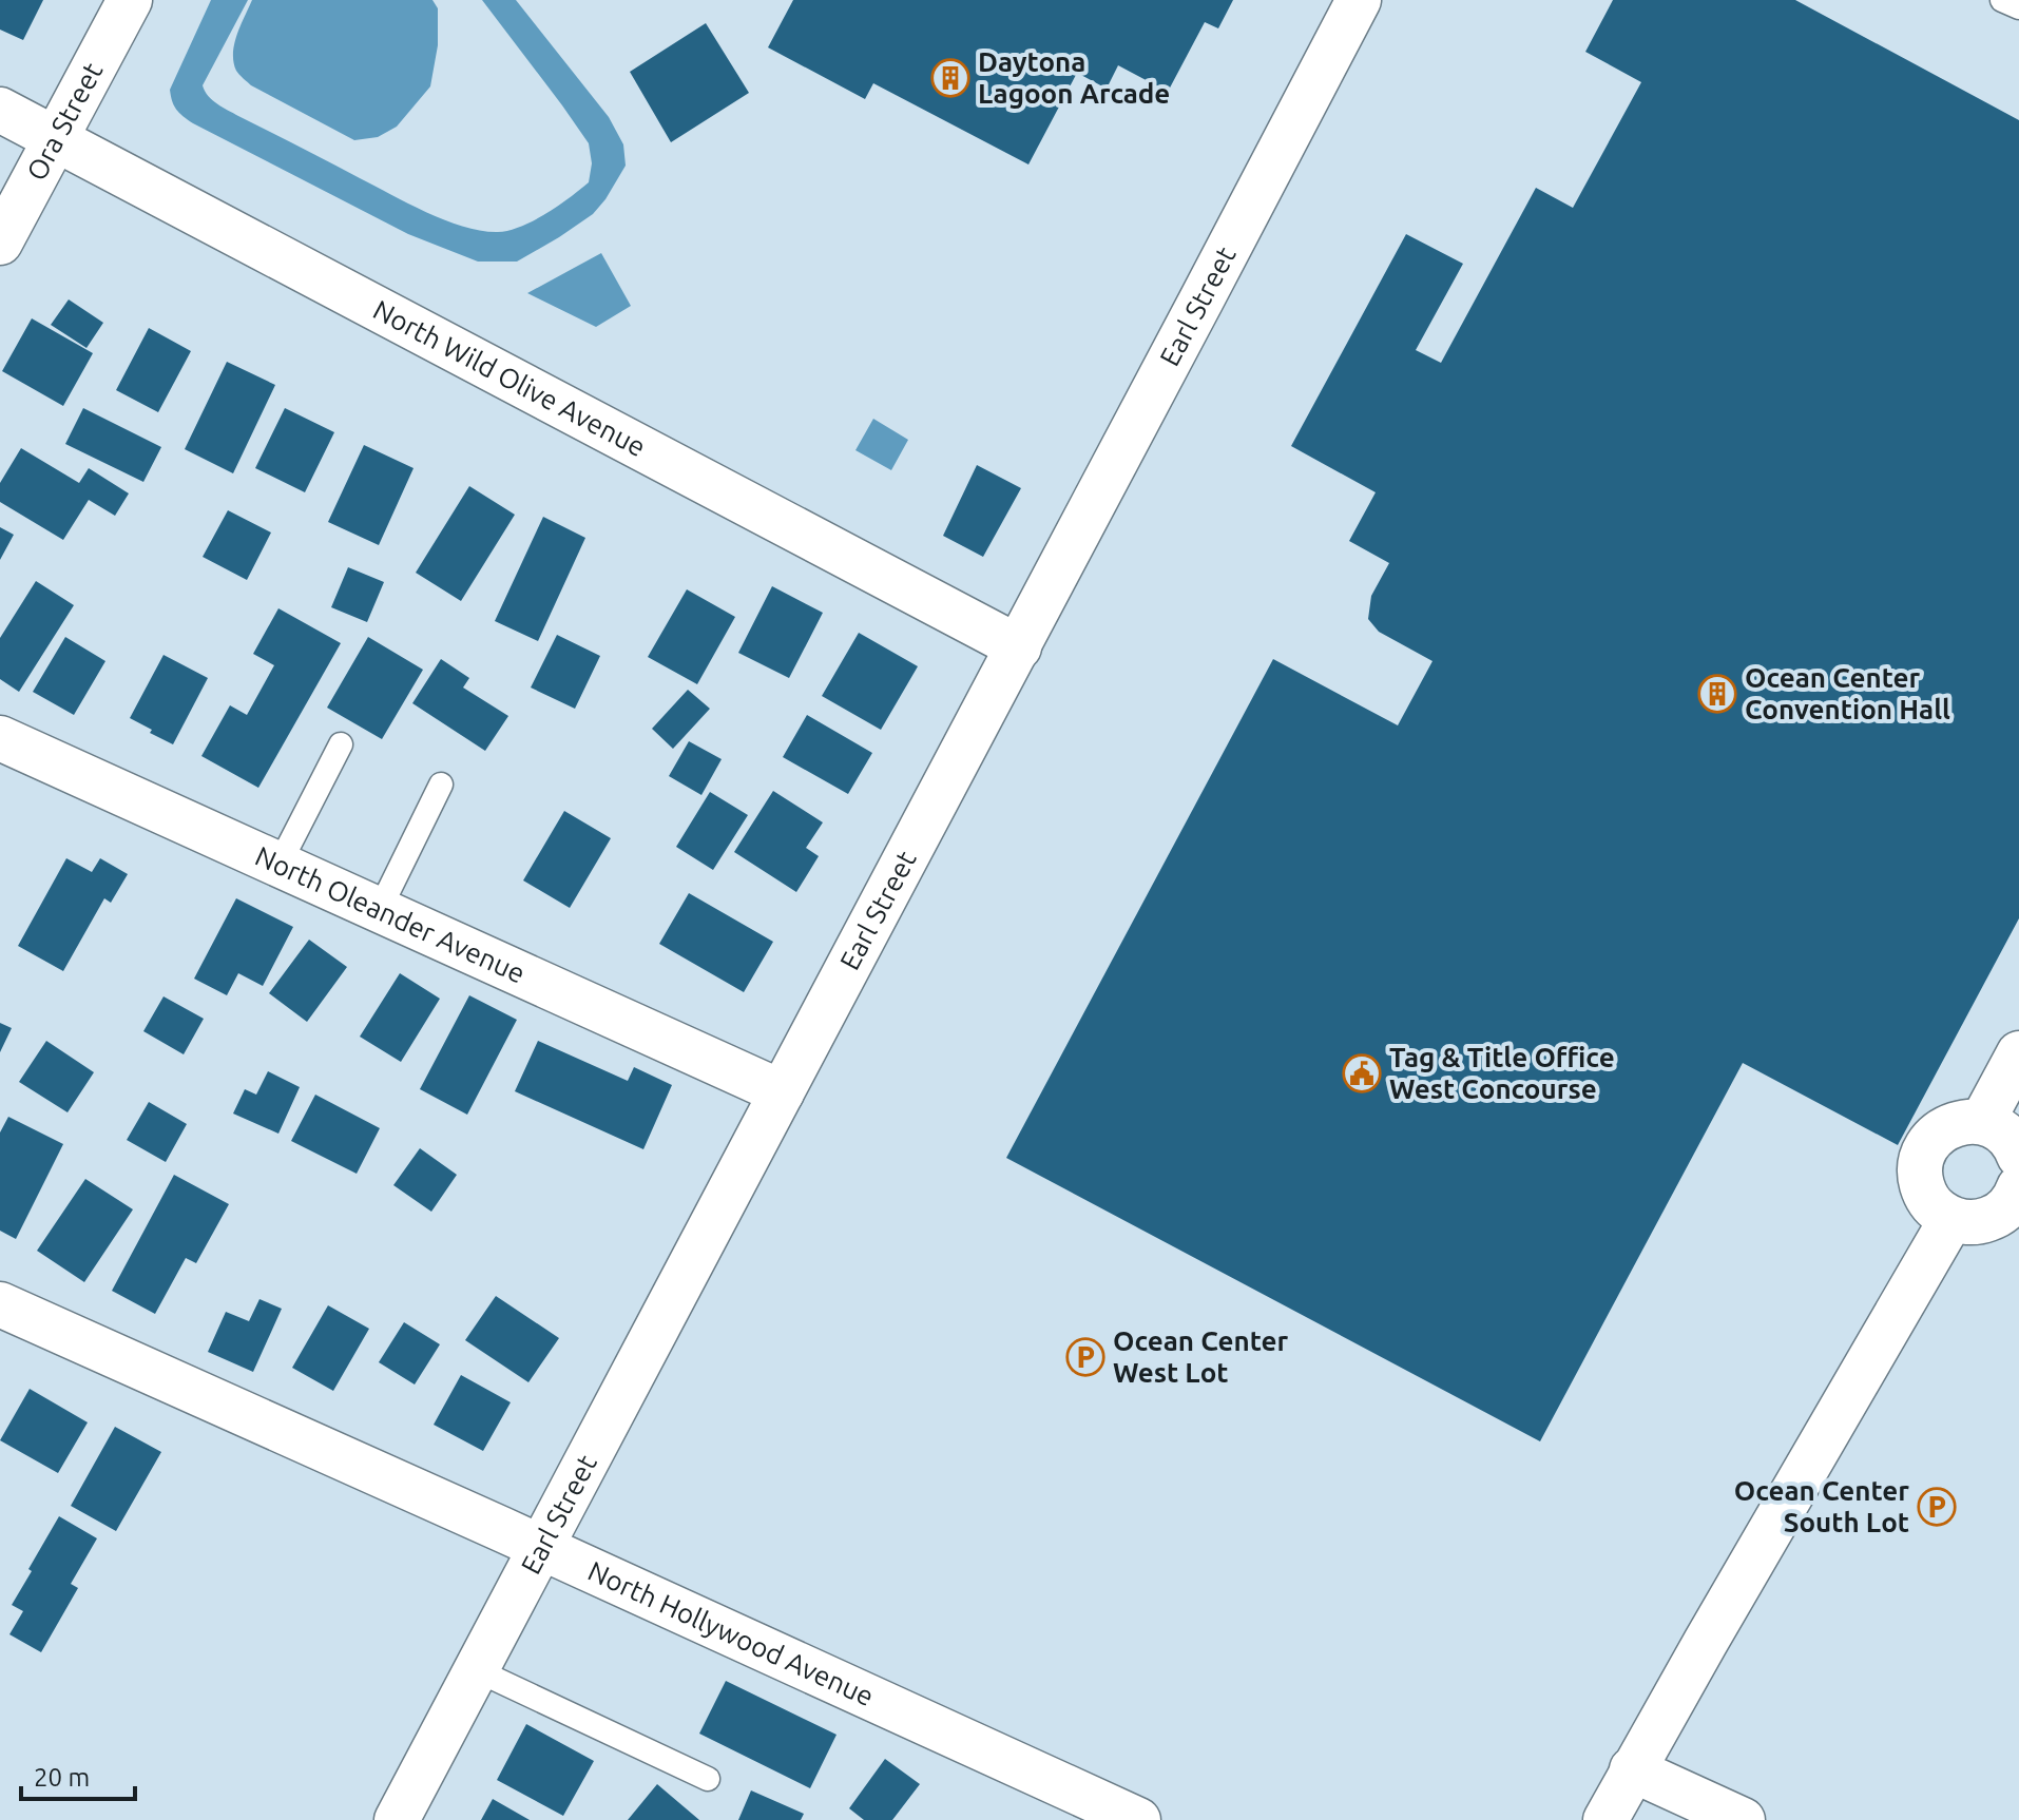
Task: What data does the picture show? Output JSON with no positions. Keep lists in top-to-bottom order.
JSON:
{
  "streets": {
    "street": [
      "Ora Street",
      "Earl Street",
      "North Wild Olive Avenue",
      "North Oleander Avenue",
      "North Hollywood Avenue"
    ]
  },
  "crossings": [
    ["Ora Street", "North Wild Olive Avenue"],
    ["Earl Street", "North Wild Olive Avenue"],
    ["Earl Street", "North Oleander Avenue"],
    ["Earl Street", "North Hollywood Avenue"]
  ],
  "places": {
    "building": ["Daytona Lagoon Arcade", "Ocean Center Convention Hall"],
    "public building": ["Tag & Title Office West Concourse"],
    "parking": ["Ocean Center West Lot", "Ocean Center South Lot"]
  },
  "scale_bar": "20 m"
}
